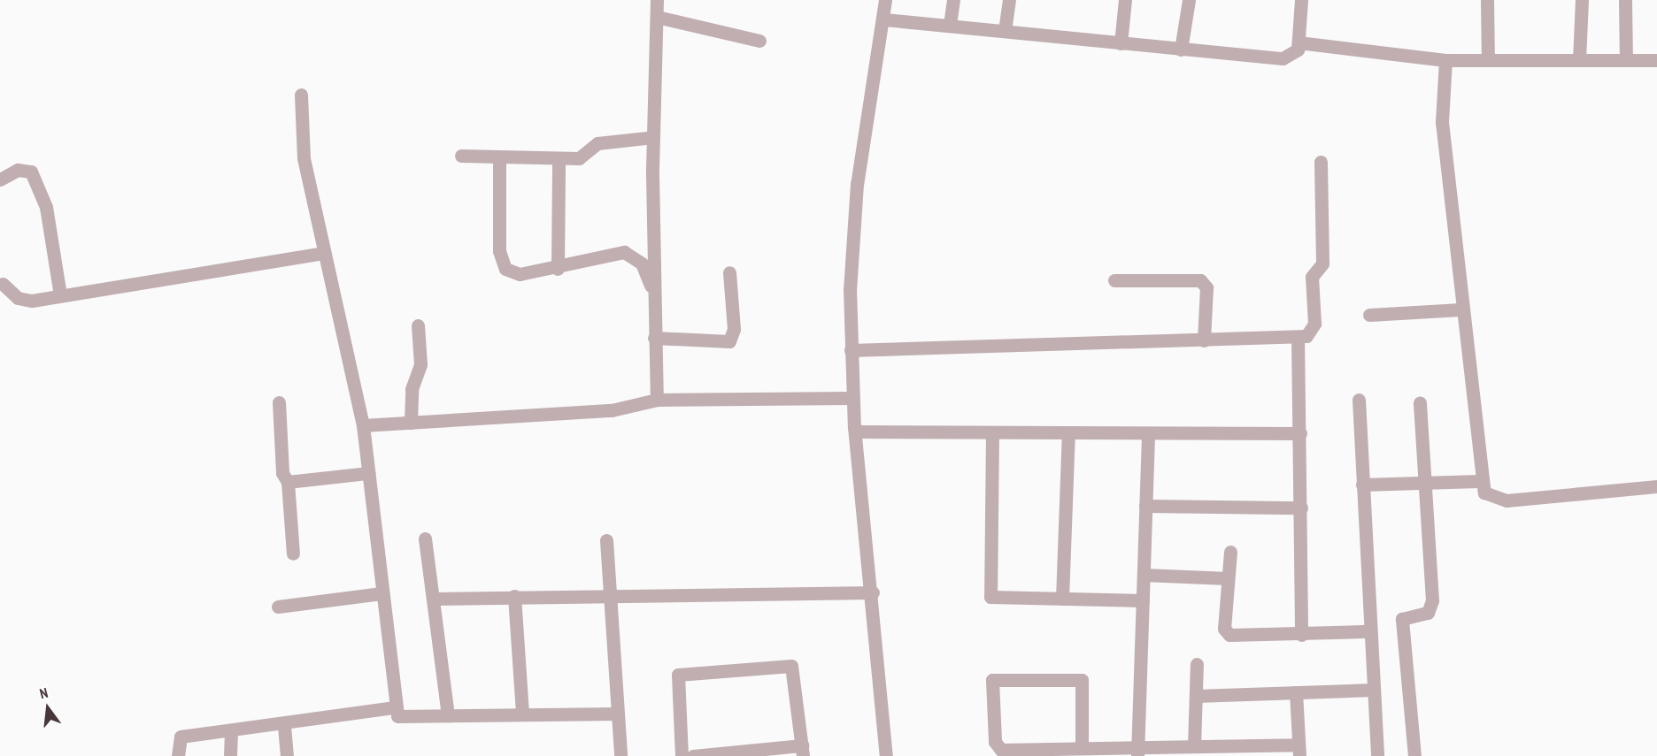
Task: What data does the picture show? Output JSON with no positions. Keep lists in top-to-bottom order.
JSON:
{
  "north": "top"
}
